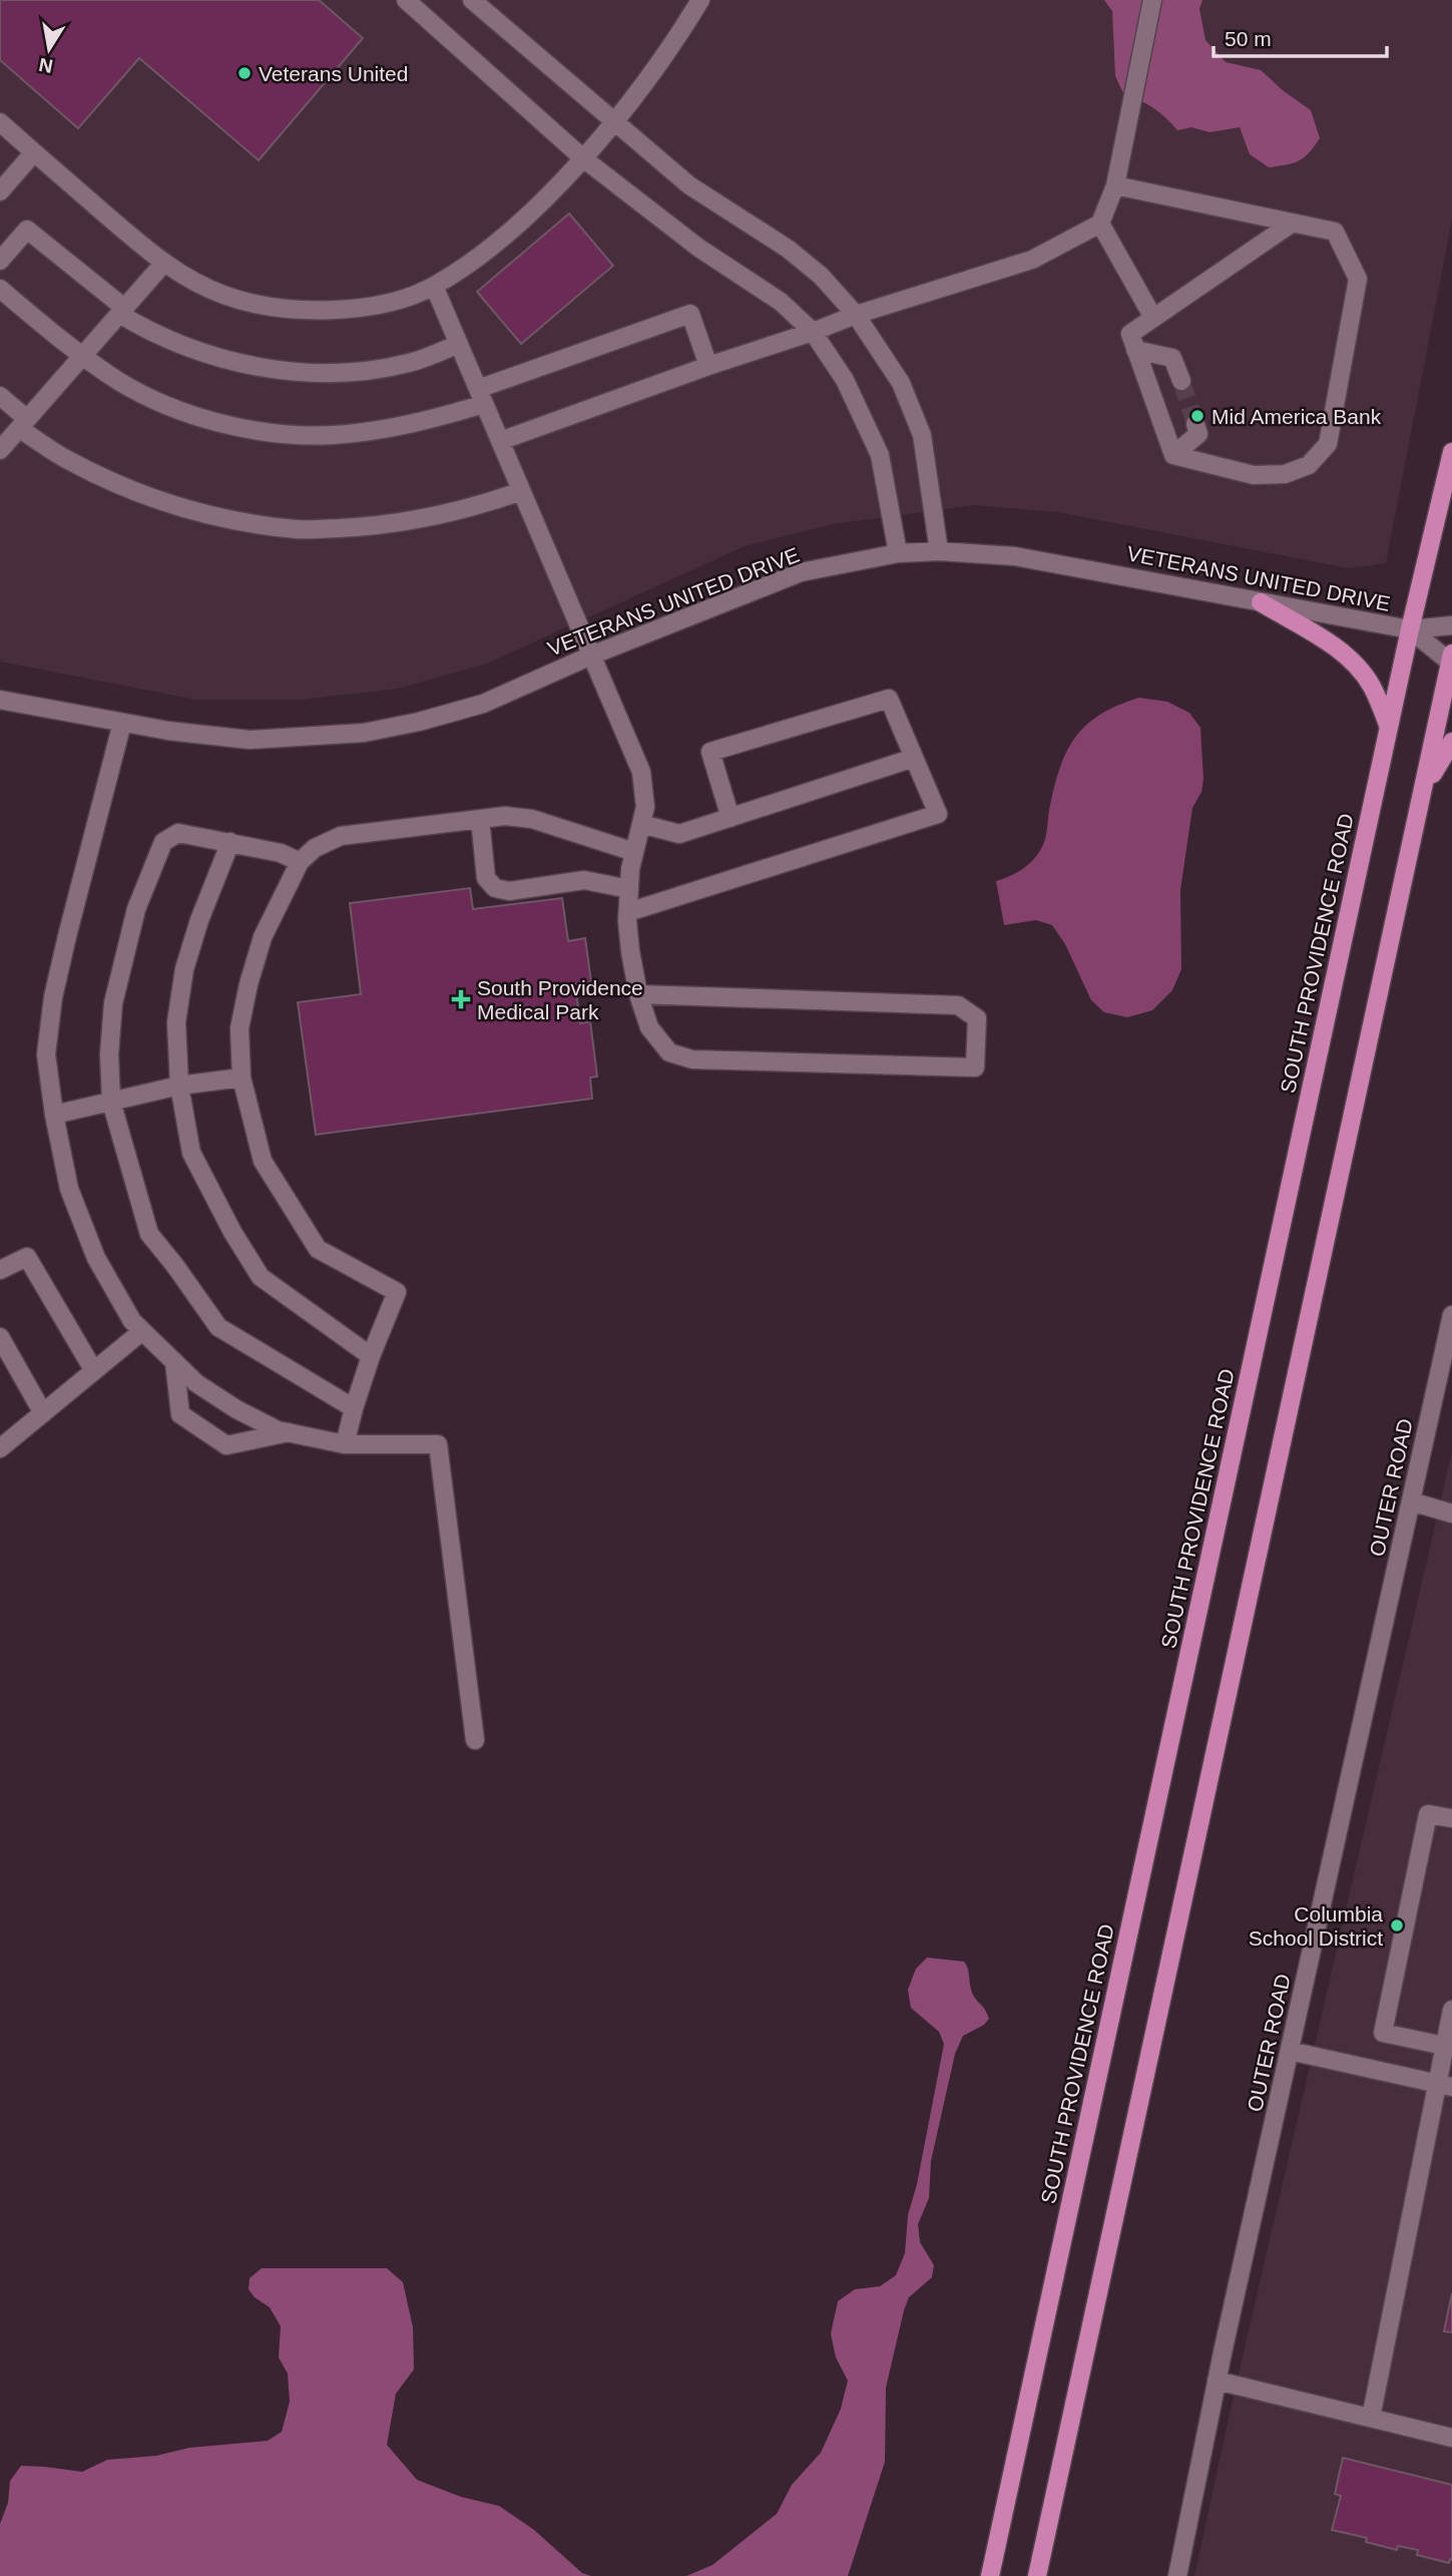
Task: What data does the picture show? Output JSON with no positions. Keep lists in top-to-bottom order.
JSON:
{
  "streets": {
    "main road": ["SOUTH PROVIDENCE ROAD"],
    "street": ["VETERANS UNITED DRIVE", "OUTER ROAD"]
  },
  "crossings": [
    ["VETERANS UNITED DRIVE", "SOUTH PROVIDENCE ROAD"]
  ],
  "places": {
    "other": ["Veterans United", "Mid America Bank", "Columbia School District"],
    "health": ["South Providence Medical Park"]
  },
  "scale_bar": "50 m",
  "north": "bottom"
}
